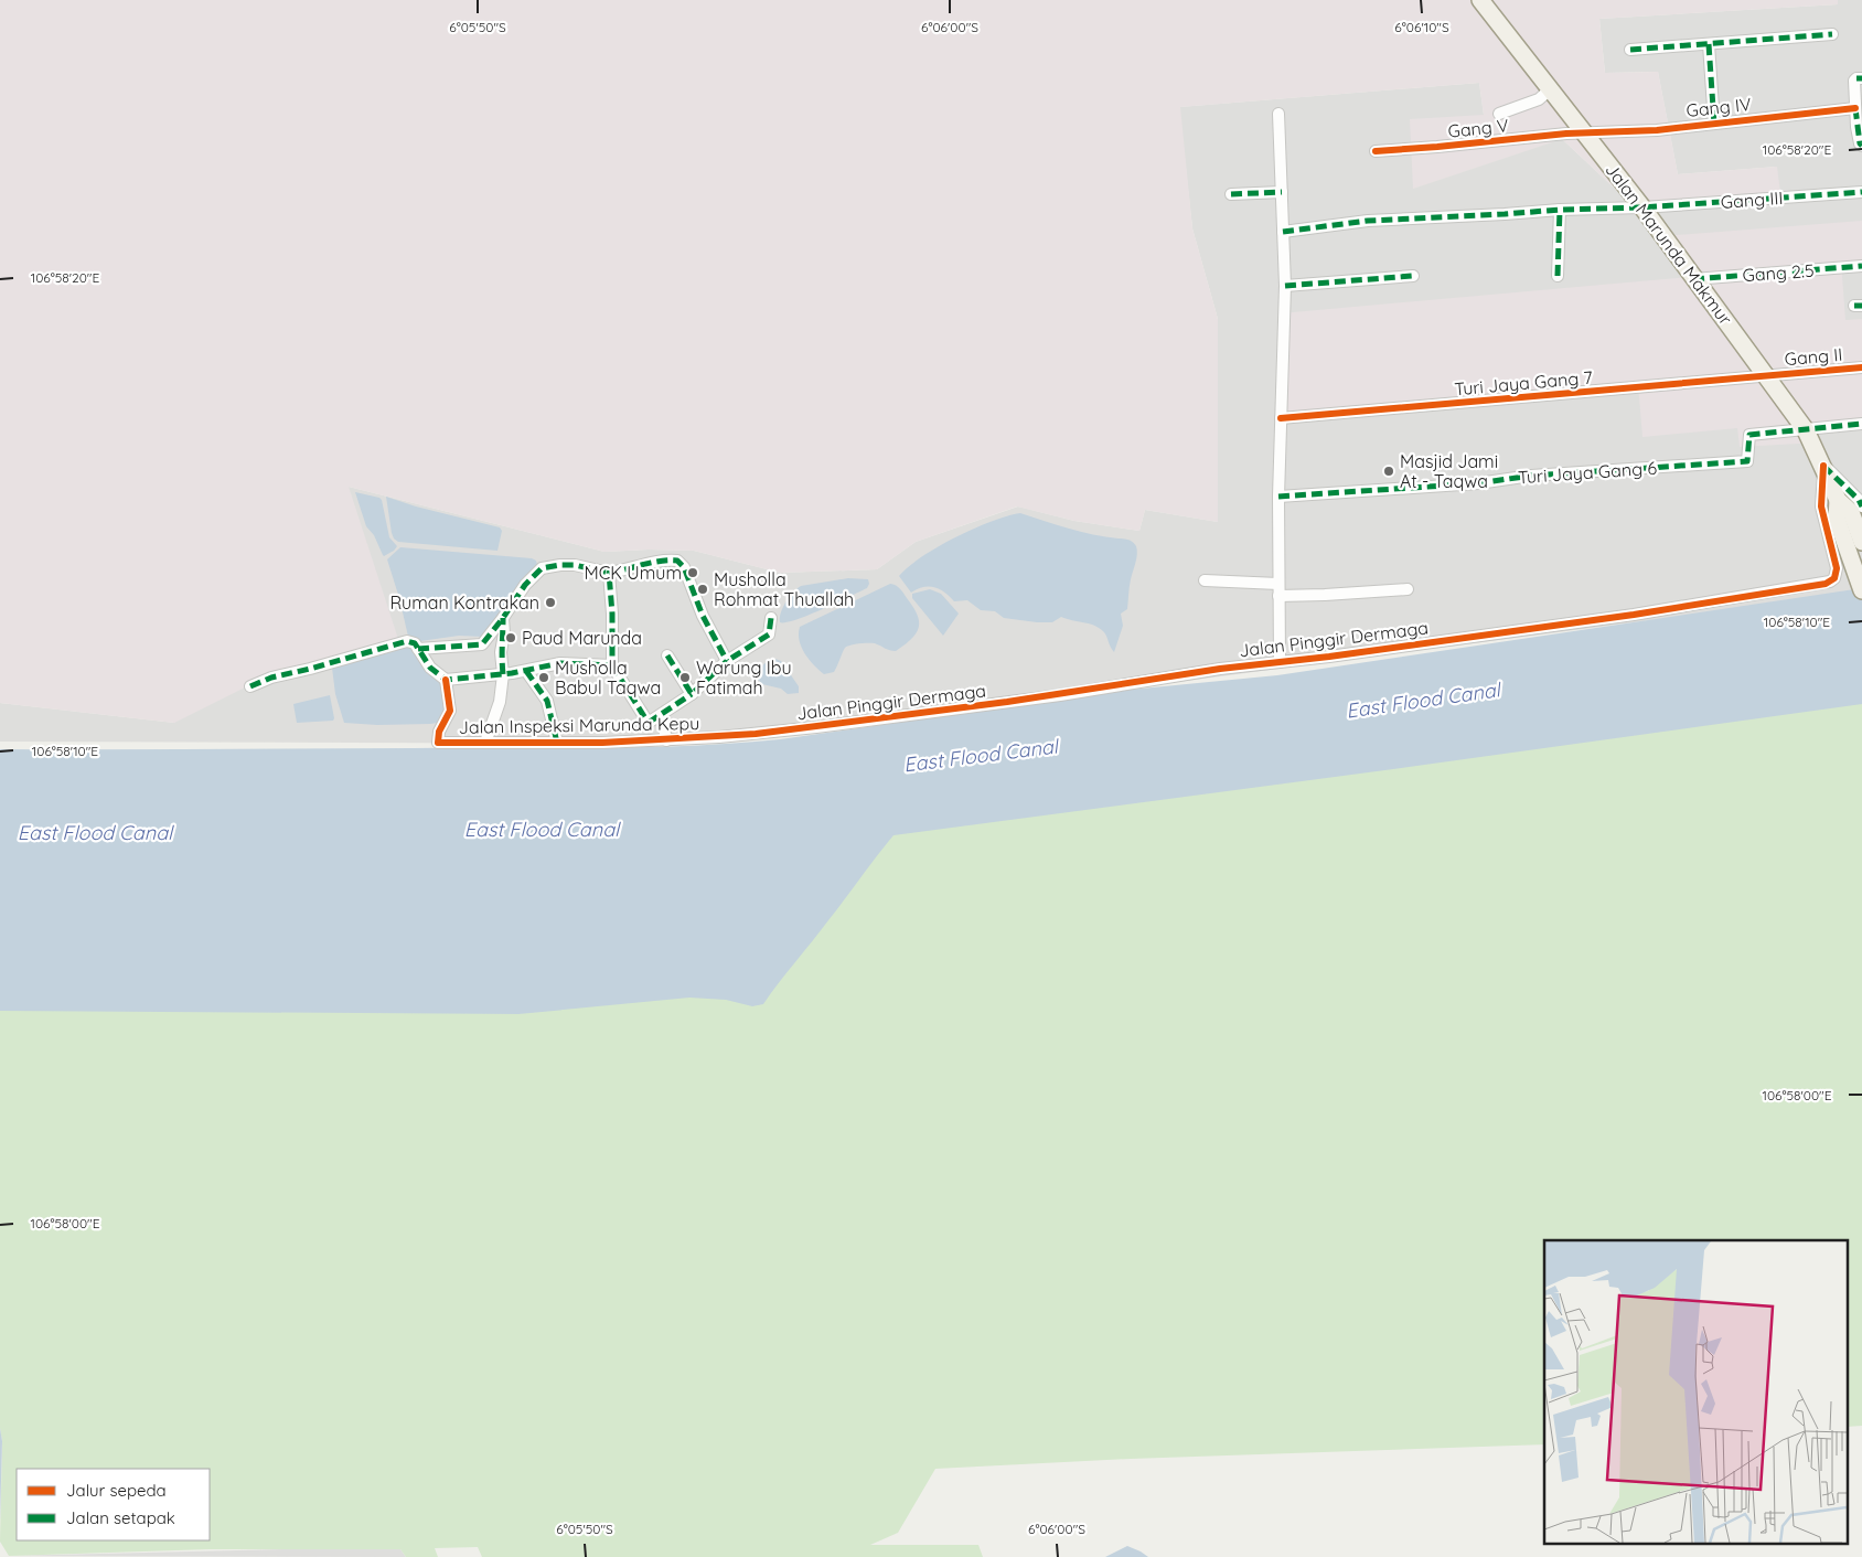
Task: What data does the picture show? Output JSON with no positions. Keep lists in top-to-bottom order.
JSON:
{
  "streets": {
    "main road": ["Jalan Marunda Makmur"],
    "street": [
      "Gang IV",
      "Gang V",
      "Gang III",
      "Gang 2.5",
      "Gang II",
      "Turi Jaya Gang 7",
      "Turi Jaya Gang 6",
      "Jalan Pinggir Dermaga",
      "Jalan Inspeksi Marunda Kepu"
    ]
  },
  "crossings": [
    ["Gang IV", "Gang V"],
    ["Gang IV", "Jalan Marunda Makmur"],
    ["Gang V", "Jalan Marunda Makmur"],
    ["Gang III", "Jalan Marunda Makmur"],
    ["Jalan Marunda Makmur", "Gang 2.5"],
    ["Jalan Marunda Makmur", "Gang II"],
    ["Jalan Marunda Makmur", "Turi Jaya Gang 7"],
    ["Jalan Marunda Makmur", "Turi Jaya Gang 6"],
    ["Jalan Marunda Makmur", "Jalan Pinggir Dermaga"],
    ["Gang II", "Turi Jaya Gang 7"],
    ["Jalan Pinggir Dermaga", "Jalan Inspeksi Marunda Kepu"]
  ],
  "water": ["East Flood Canal"],
  "places": [
    "Masjid Jami At - Taqwa",
    "MCK Umum",
    "Musholla Rohmat Thuallah",
    "Ruman Kontrakan",
    "Paud Marunda",
    "Musholla Babul Taqwa",
    "Warung Ibu Fatimah"
  ],
  "legend": ["Jalur sepeda", "Jalan setapak"],
  "coordinates": [
    "6°05'50\"S",
    "6°06'00\"S",
    "6°06'10\"S",
    "106°58'20\"E",
    "106°58'10\"E",
    "106°58'00\"E"
  ]
}
